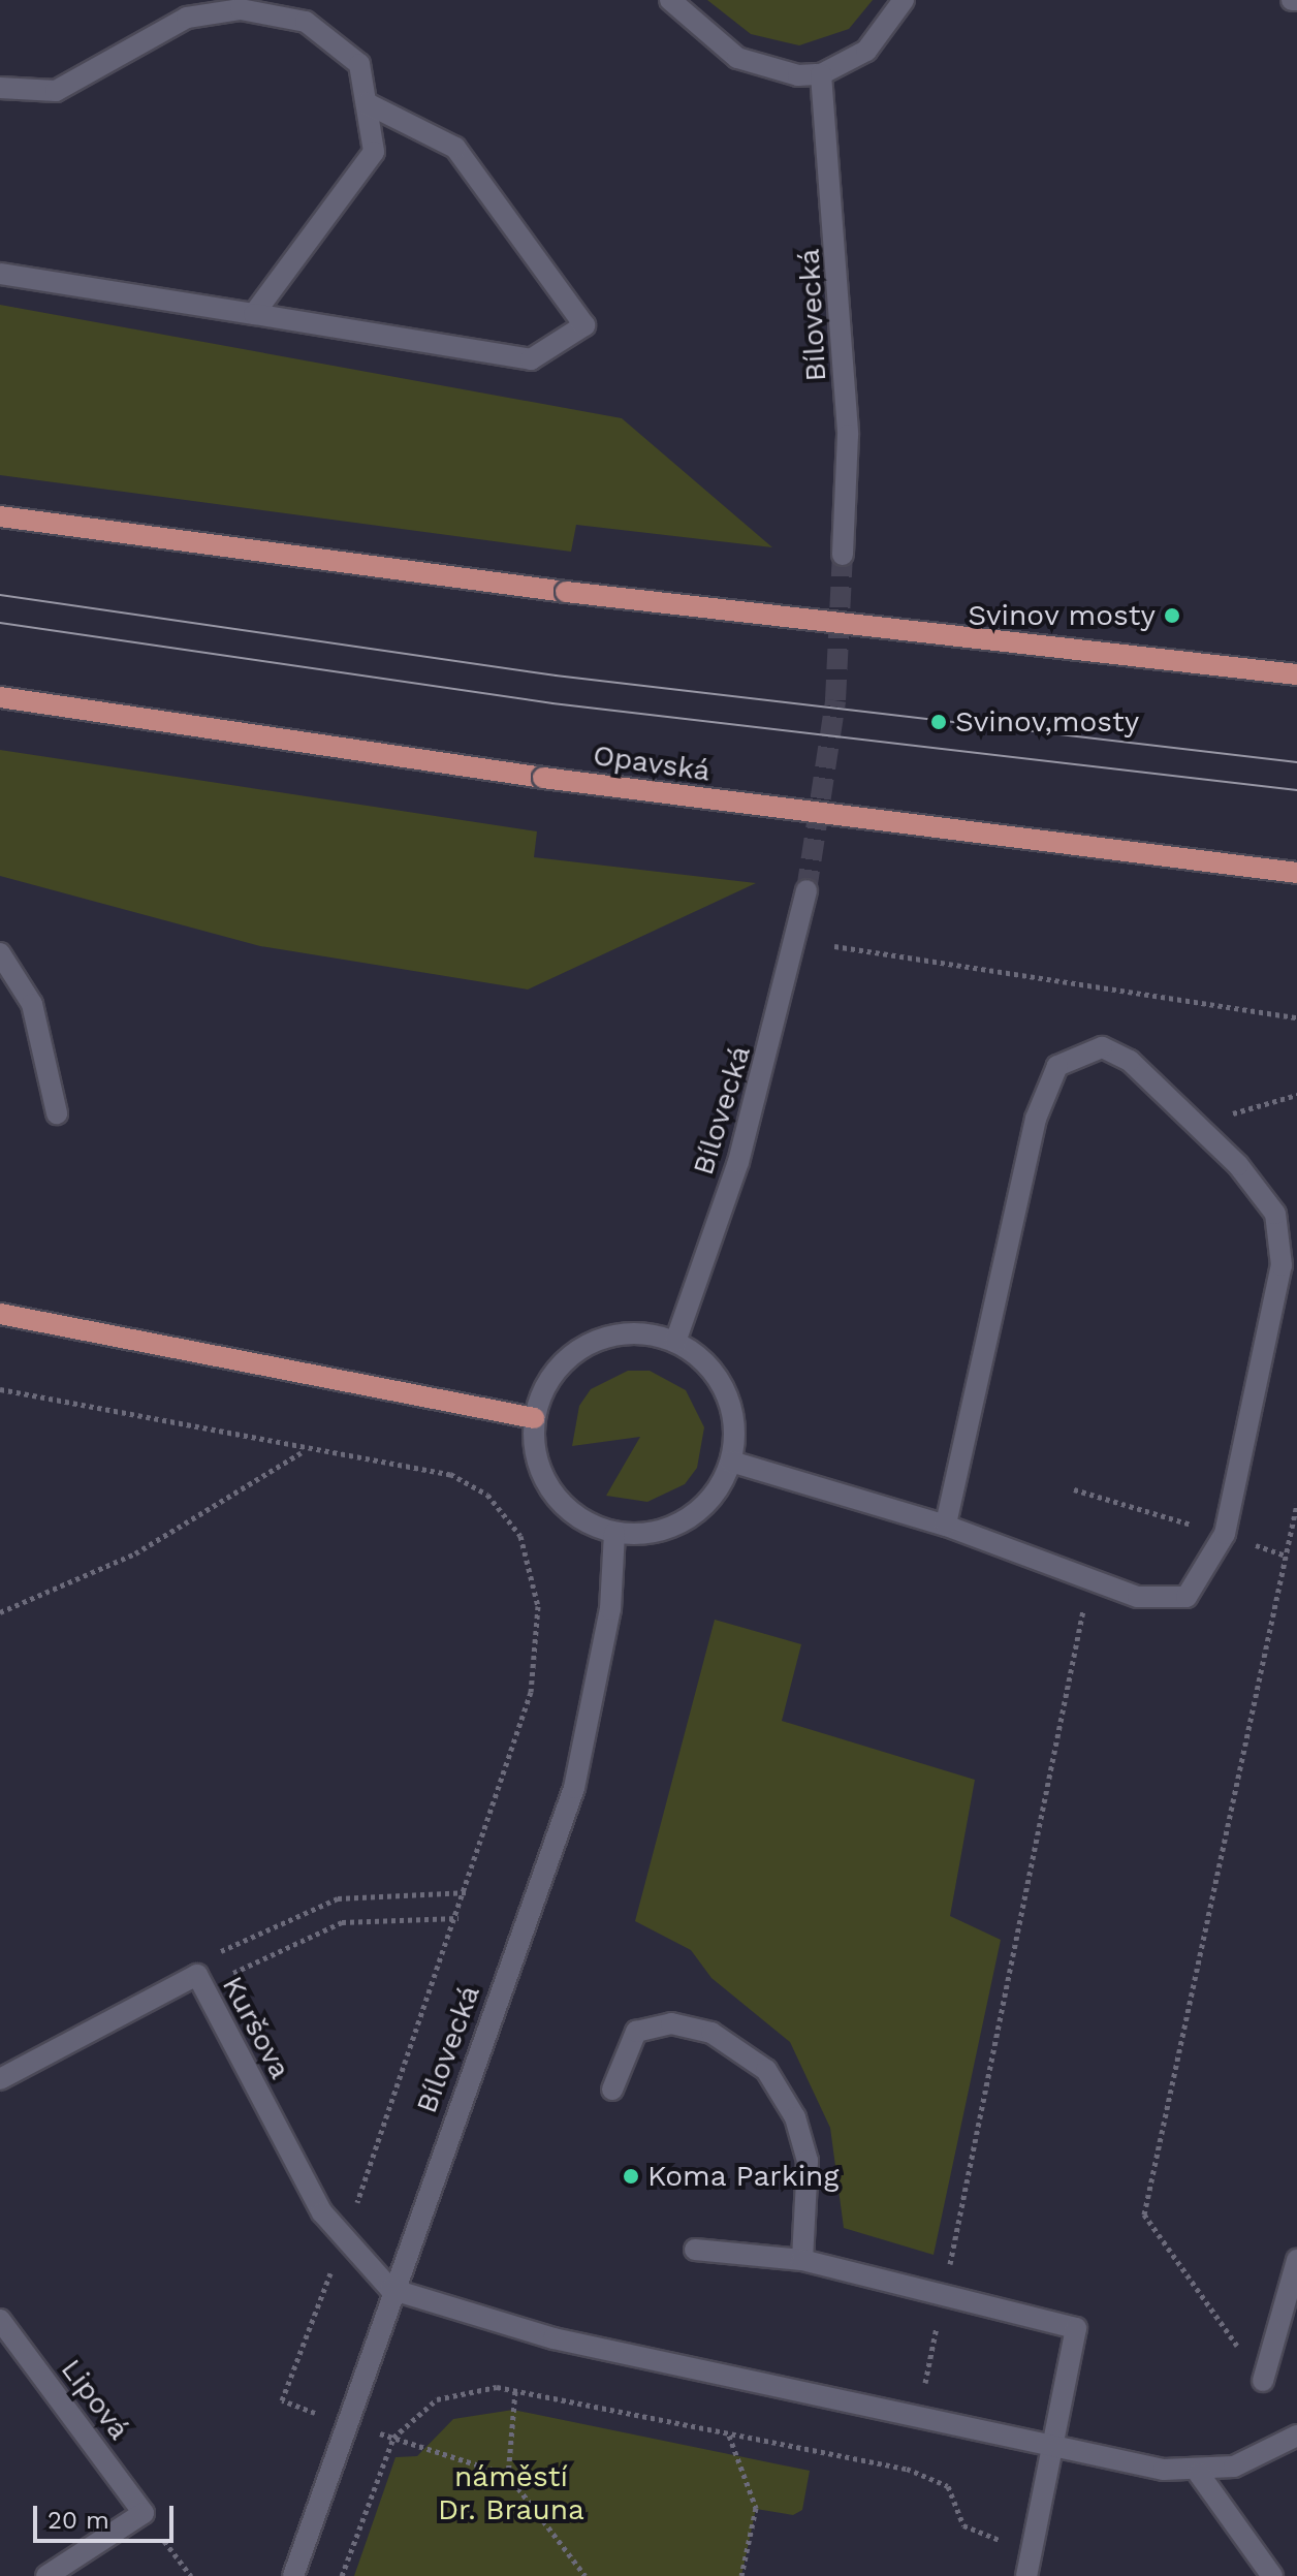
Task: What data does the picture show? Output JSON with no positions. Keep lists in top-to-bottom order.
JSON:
{
  "streets": {
    "main road": ["Opavská"],
    "street": ["Bílovecká", "Kuršova", "Lipová"]
  },
  "crossings": [
    ["Bílovecká", "Kuršova"]
  ],
  "parks": ["náměstí Dr. Brauna"],
  "places": ["Svinov mosty", "Svinov,mosty", "Koma Parking"],
  "scale_bar": "20 m"
}
